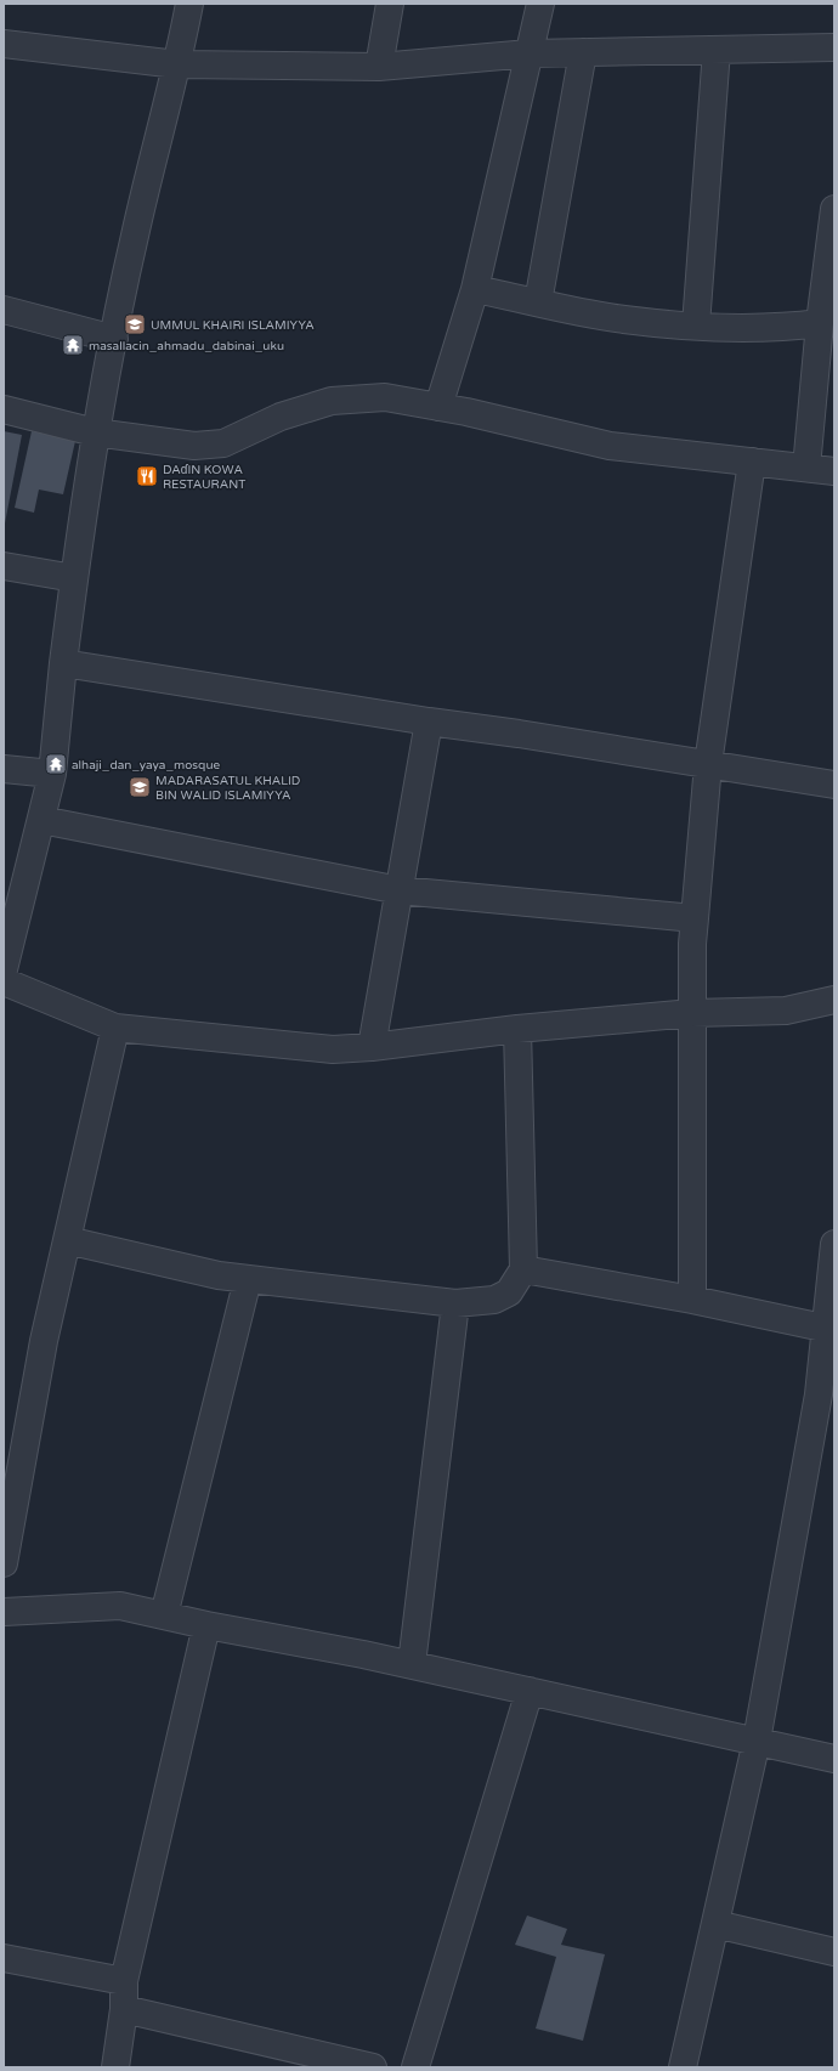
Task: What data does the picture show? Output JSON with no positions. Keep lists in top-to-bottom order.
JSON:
{
  "places": {
    "school or university": ["UMMUL KHAIRI ISLAMIYYA", "MADARASATUL KHALID BIN WALID ISLAMIYYA"],
    "temple": ["masallacin_ahmadu_dabinai_uku", "alhaji_dan_yaya_mosque"],
    "restaurant": ["DAɗIN KOWA RESTAURANT"]
  }
}
